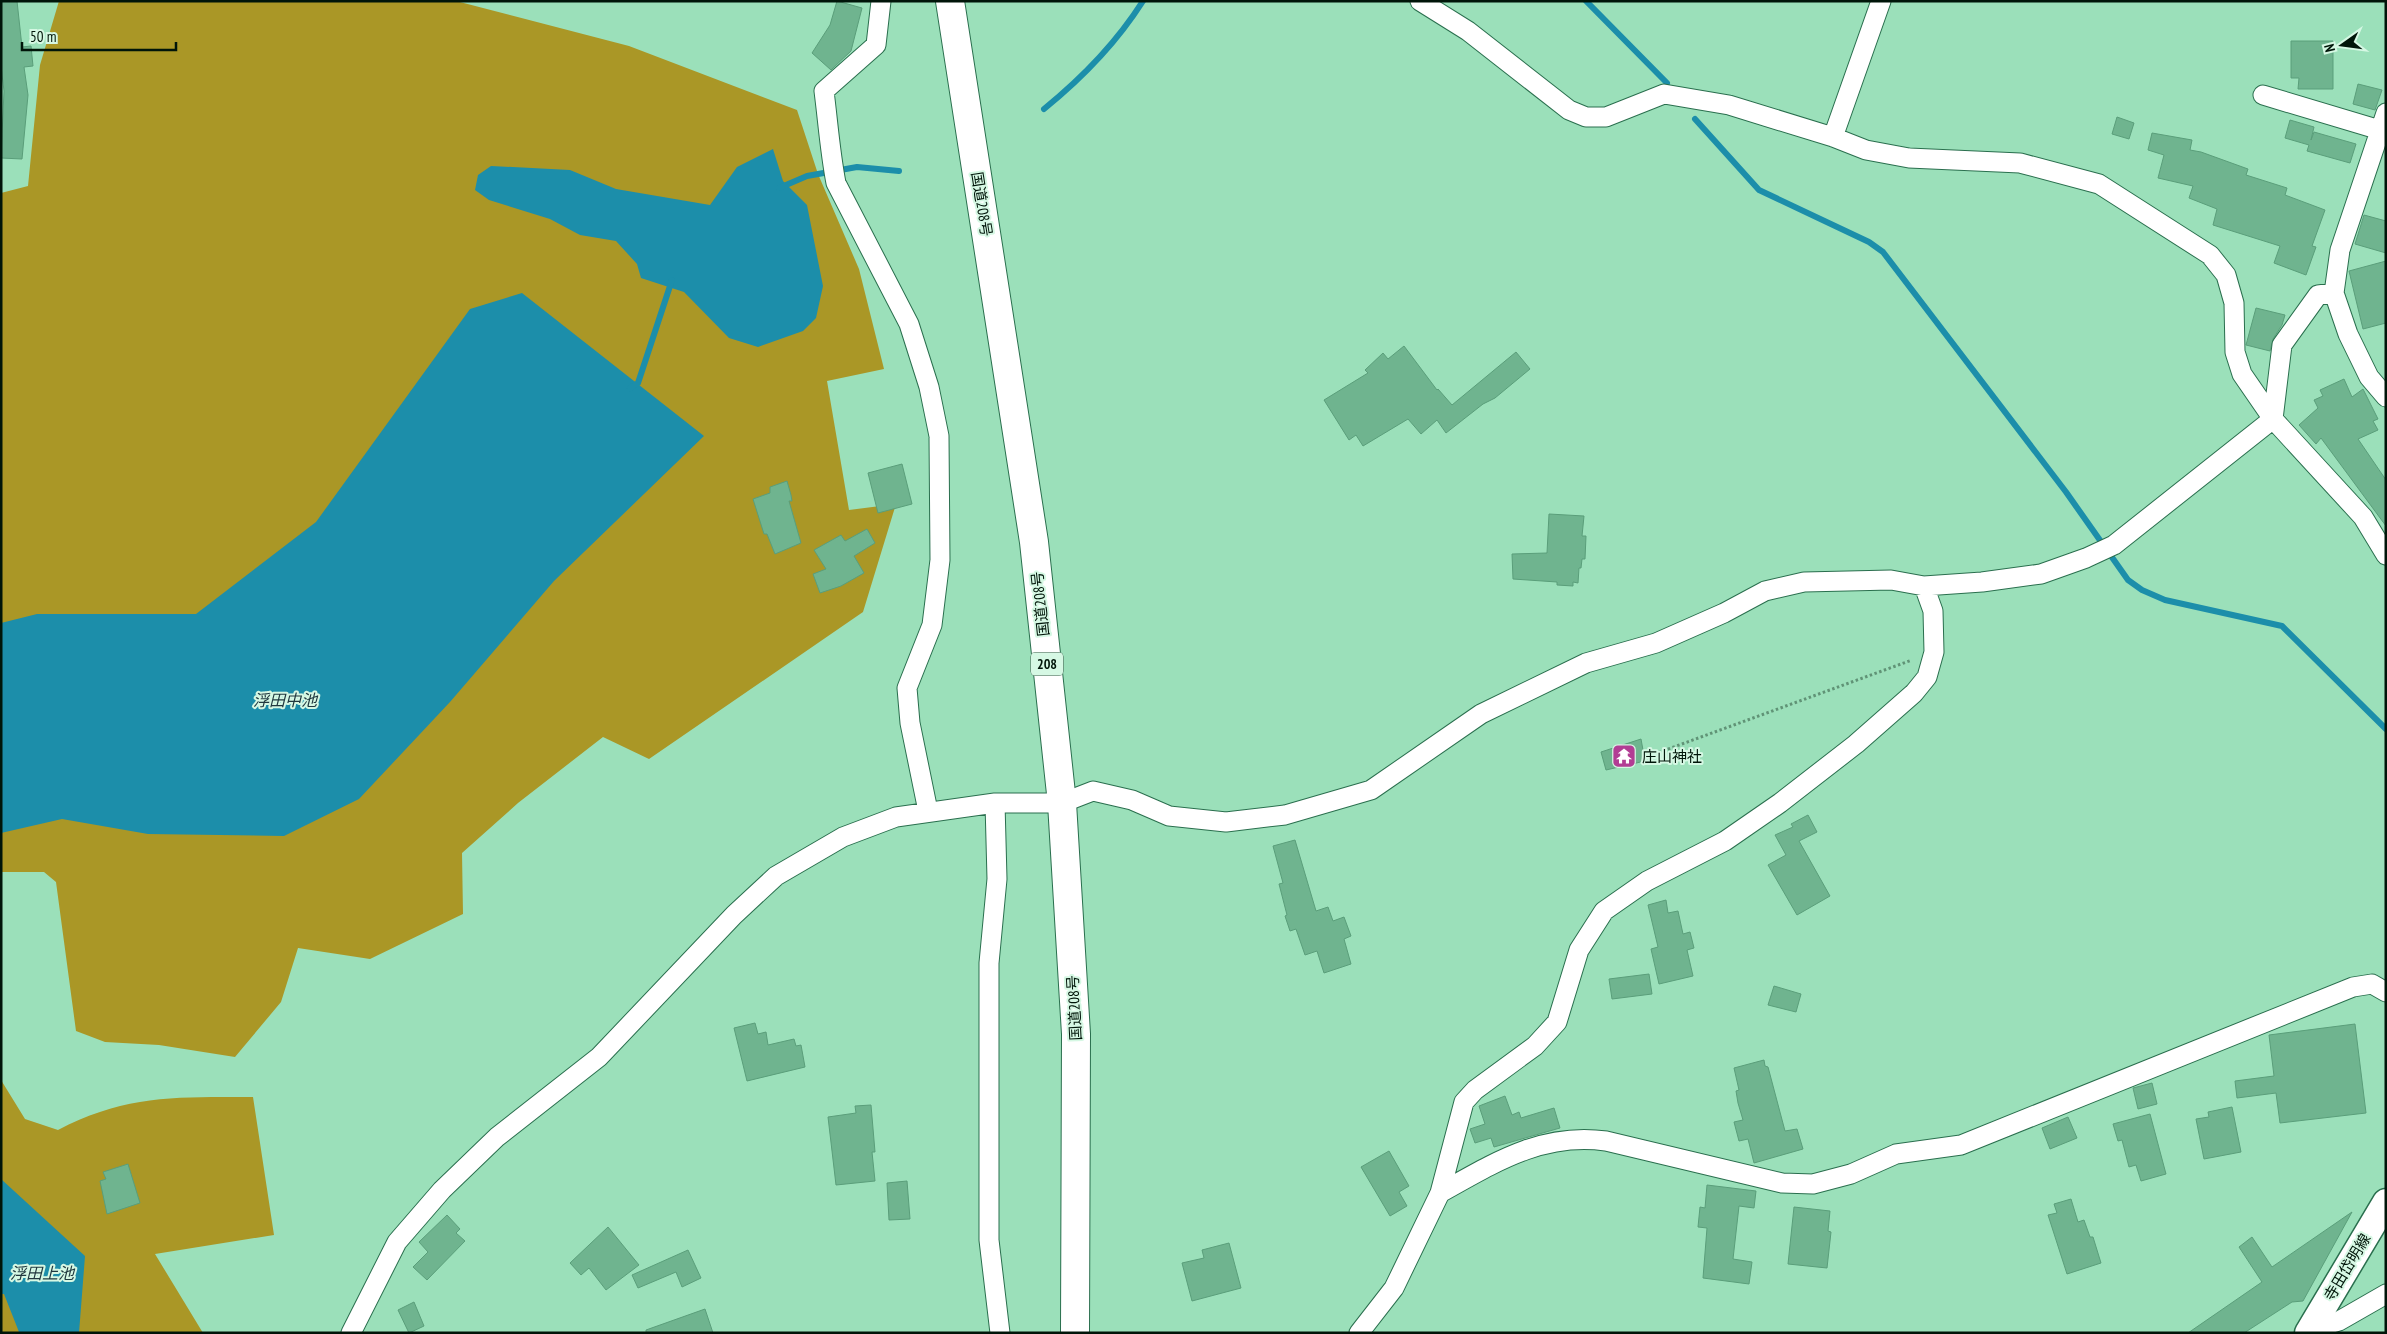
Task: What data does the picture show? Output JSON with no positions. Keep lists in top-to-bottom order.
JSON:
{
  "streets": {
    "highway": ["国道208号", "208"],
    "main road": ["寺田岱明線"]
  },
  "water": ["浮田中池", "浮田上池"],
  "places": {
    "temple": ["庄山神社"]
  },
  "scale_bar": "50 m",
  "north": "left"
}
